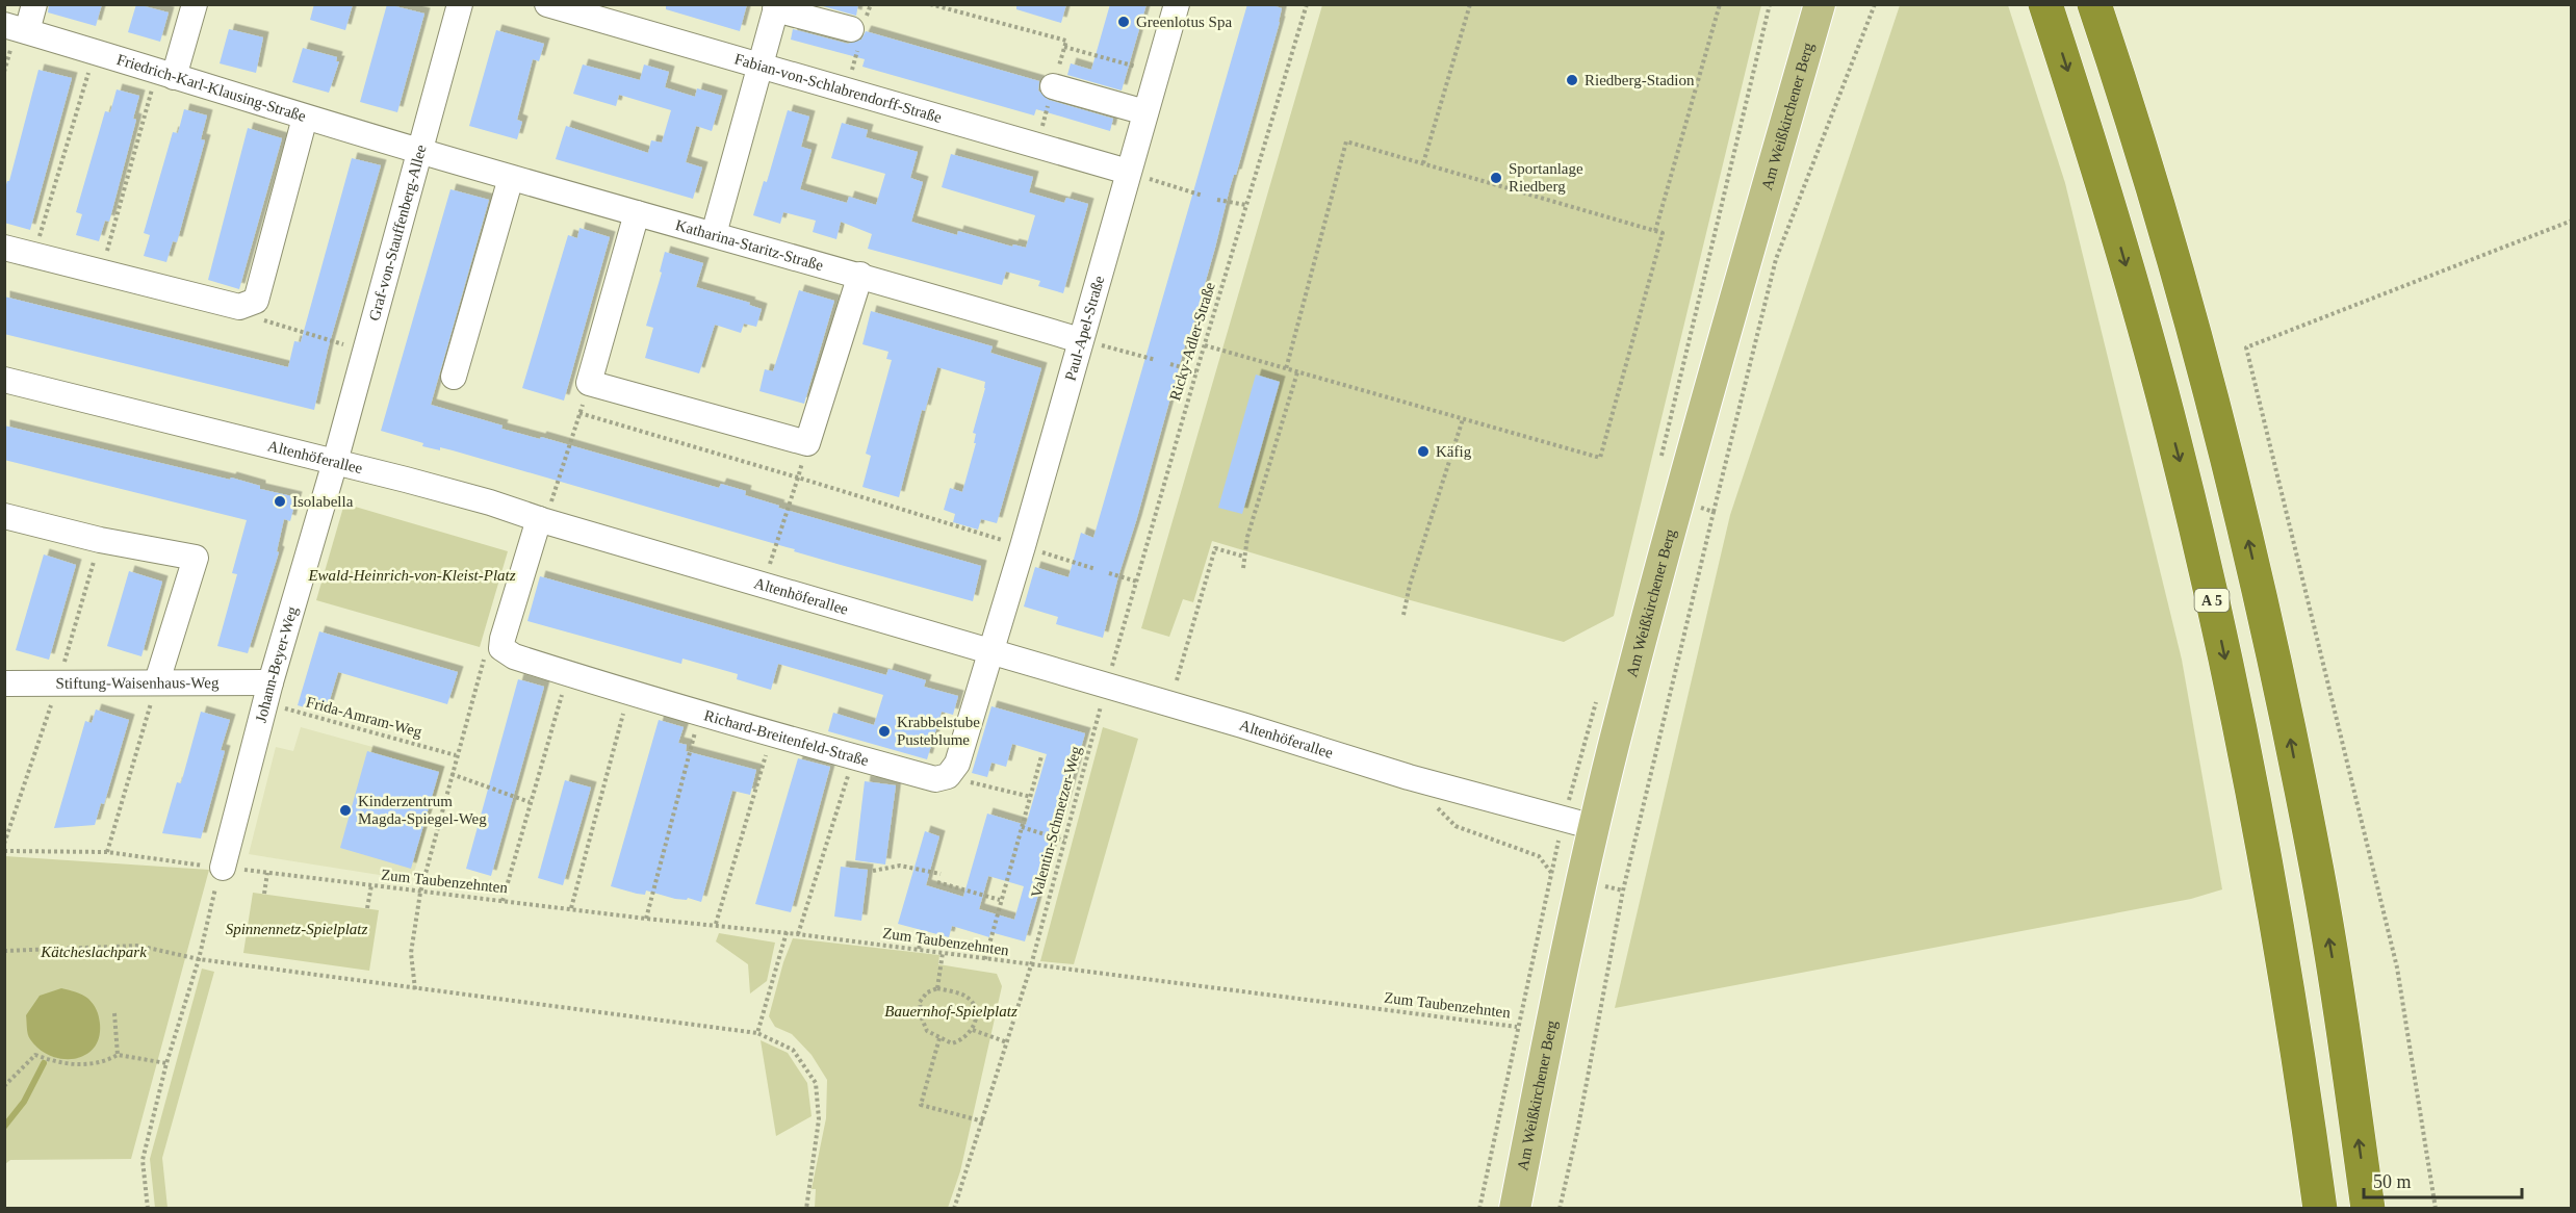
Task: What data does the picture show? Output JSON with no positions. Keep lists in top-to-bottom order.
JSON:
{
  "streets": {
    "highway": ["A 5"],
    "main road": ["Am Weißkirchener Berg"],
    "street": [
      "Fabian-von-Schlabrendorff-Straße",
      "Friedrich-Karl-Klausing-Straße",
      "Graf-von-Stauffenberg-Allee",
      "Katharina-Staritz-Straße",
      "Paul-Apel-Straße",
      "Altenhöferallee",
      "Johann-Beyer-Weg",
      "Stiftung-Waisenhaus-Weg",
      "Richard-Breitenfeld-Straße"
    ],
    "path": [
      "Ricky-Adler-Straße",
      "Frida-Amram-Weg",
      "Valentin-Schmetzer-Weg",
      "Zum Taubenzehnten"
    ]
  },
  "crossings": [
    ["Fabian-von-Schlabrendorff-Straße", "Paul-Apel-Straße"],
    ["Friedrich-Karl-Klausing-Straße", "Graf-von-Stauffenberg-Allee"],
    ["Friedrich-Karl-Klausing-Straße", "Katharina-Staritz-Straße"],
    ["Am Weißkirchener Berg", "Altenhöferallee"],
    ["Graf-von-Stauffenberg-Allee", "Katharina-Staritz-Straße"],
    ["Graf-von-Stauffenberg-Allee", "Altenhöferallee"],
    ["Graf-von-Stauffenberg-Allee", "Johann-Beyer-Weg"],
    ["Katharina-Staritz-Straße", "Paul-Apel-Straße"],
    ["Paul-Apel-Straße", "Altenhöferallee"],
    ["Ricky-Adler-Straße", "Altenhöferallee"],
    ["Ricky-Adler-Straße", "Valentin-Schmetzer-Weg"],
    ["Altenhöferallee", "Johann-Beyer-Weg"],
    ["Altenhöferallee", "Valentin-Schmetzer-Weg"],
    ["Johann-Beyer-Weg", "Stiftung-Waisenhaus-Weg"],
    ["Johann-Beyer-Weg", "Frida-Amram-Weg"],
    ["Johann-Beyer-Weg", "Zum Taubenzehnten"],
    ["Stiftung-Waisenhaus-Weg", "Frida-Amram-Weg"],
    ["Valentin-Schmetzer-Weg", "Zum Taubenzehnten"]
  ],
  "parks": [
    "Ewald-Heinrich-von-Kleist-Platz",
    "Spinnennetz-Spielplatz",
    "Kätcheslachpark",
    "Bauernhof-Spielplatz"
  ],
  "places": [
    "Greenlotus Spa",
    "Riedberg-Stadion",
    "Sportanlage Riedberg",
    "Käfig",
    "Isolabella",
    "Krabbelstube Pusteblume",
    "Kinderzentrum Magda-Spiegel-Weg"
  ],
  "scale_bar": "50 m"
}
